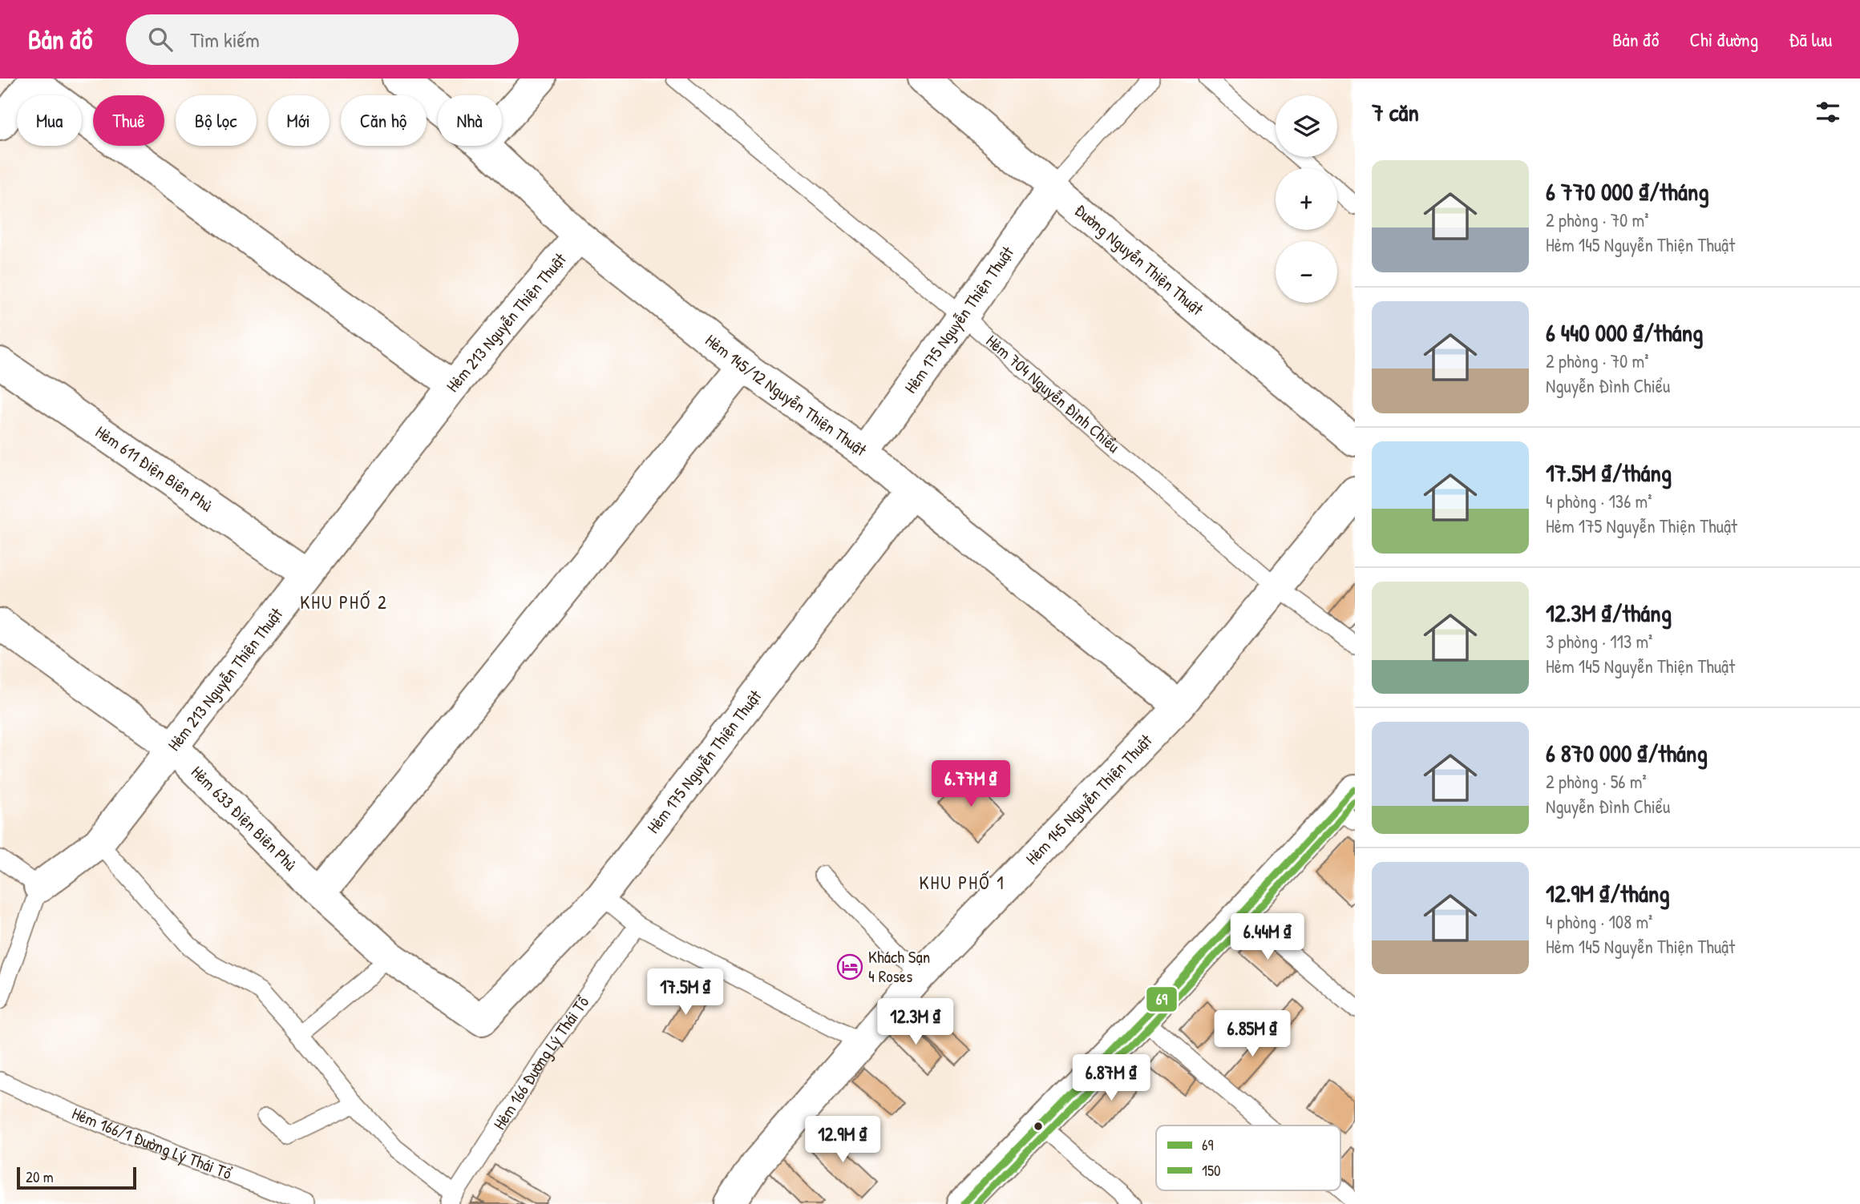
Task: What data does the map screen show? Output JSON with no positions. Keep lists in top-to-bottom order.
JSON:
{
  "streets": {
    "street": [
      "Đường Nguyễn Thiện Thuật",
      "Hẻm 175 Nguyễn Thiện Thuật",
      "Hẻm 213 Nguyễn Thiện Thuật",
      "Hẻm 145/12 Nguyễn Thiện Thuật",
      "Hẻm 611 Ðiện Biên Phủ",
      "Hẻm 145 Nguyễn Thiện Thuật",
      "Hẻm 633 Ðiện Biên Phủ"
    ],
    "lane": ["Hẻm 704 Nguyễn Đình Chiểu", "Hẻm 166 Đường Lý Thái Tổ", "Hẻm 166/1 Đường Lý Thái Tổ"]
  },
  "crossings": [
    ["Đường Nguyễn Thiện Thuật", "Hẻm 175 Nguyễn Thiện Thuật"],
    ["Hẻm 175 Nguyễn Thiện Thuật", "Hẻm 145/12 Nguyễn Thiện Thuật"],
    ["Hẻm 175 Nguyễn Thiện Thuật", "Hẻm 704 Nguyễn Đình Chiểu"],
    ["Hẻm 175 Nguyễn Thiện Thuật", "Hẻm 633 Ðiện Biên Phủ"],
    ["Hẻm 213 Nguyễn Thiện Thuật", "Hẻm 145/12 Nguyễn Thiện Thuật"],
    ["Hẻm 213 Nguyễn Thiện Thuật", "Hẻm 611 Ðiện Biên Phủ"],
    ["Hẻm 213 Nguyễn Thiện Thuật", "Hẻm 633 Ðiện Biên Phủ"],
    ["Hẻm 145/12 Nguyễn Thiện Thuật", "Hẻm 145 Nguyễn Thiện Thuật"],
    ["Hẻm 704 Nguyễn Đình Chiểu", "Hẻm 145 Nguyễn Thiện Thuật"]
  ],
  "districts": ["KHU PHỐ 2", "KHU PHỐ 1"],
  "places": {
    "hotel": ["Khách Sạn 4 Roses"]
  },
  "lines": ["transit line 69", "transit line 150"],
  "legend": ["69", "150"],
  "scale_bar": "20 m",
  "page": {
    "header": "Bản đồ",
    "search": "Tìm kiếm",
    "nav": ["Bản đồ", "Chỉ đường", "Đã lưu"],
    "heading": "7 căn",
    "map_buttons": ["+", "−"],
    "chip": [
      "Mua",
      "Thuê",
      "Bộ lọc",
      "Mới",
      "Căn hộ",
      "Nhà"
    ],
    "list": [
      {
        "name": "6 770 000 ₫/tháng",
        "note": "2 phòng · 70 m² · Hẻm 145 Nguyễn Thiện Thuật"
      },
      {
        "name": "6 440 000 ₫/tháng",
        "note": "2 phòng · 70 m² · Nguyễn Đình Chiểu"
      },
      {
        "name": "17.5M ₫/tháng",
        "note": "4 phòng · 136 m² · Hẻm 175 Nguyễn Thiện Thuật"
      },
      {
        "name": "12.3M ₫/tháng",
        "note": "3 phòng · 113 m² · Hẻm 145 Nguyễn Thiện Thuật"
      },
      {
        "name": "6 870 000 ₫/tháng",
        "note": "2 phòng · 56 m² · Nguyễn Đình Chiểu"
      },
      {
        "name": "12.9M ₫/tháng",
        "note": "4 phòng · 108 m² · Hẻm 145 Nguyễn Thiện Thuật"
      }
    ],
    "price": [
      "6.77M ₫",
      "6.44M ₫",
      "17.5M ₫",
      "12.3M ₫",
      "6.85M ₫",
      "6.87M ₫",
      "12.9M ₫"
    ],
    "scale": "20 m"
  }
}
